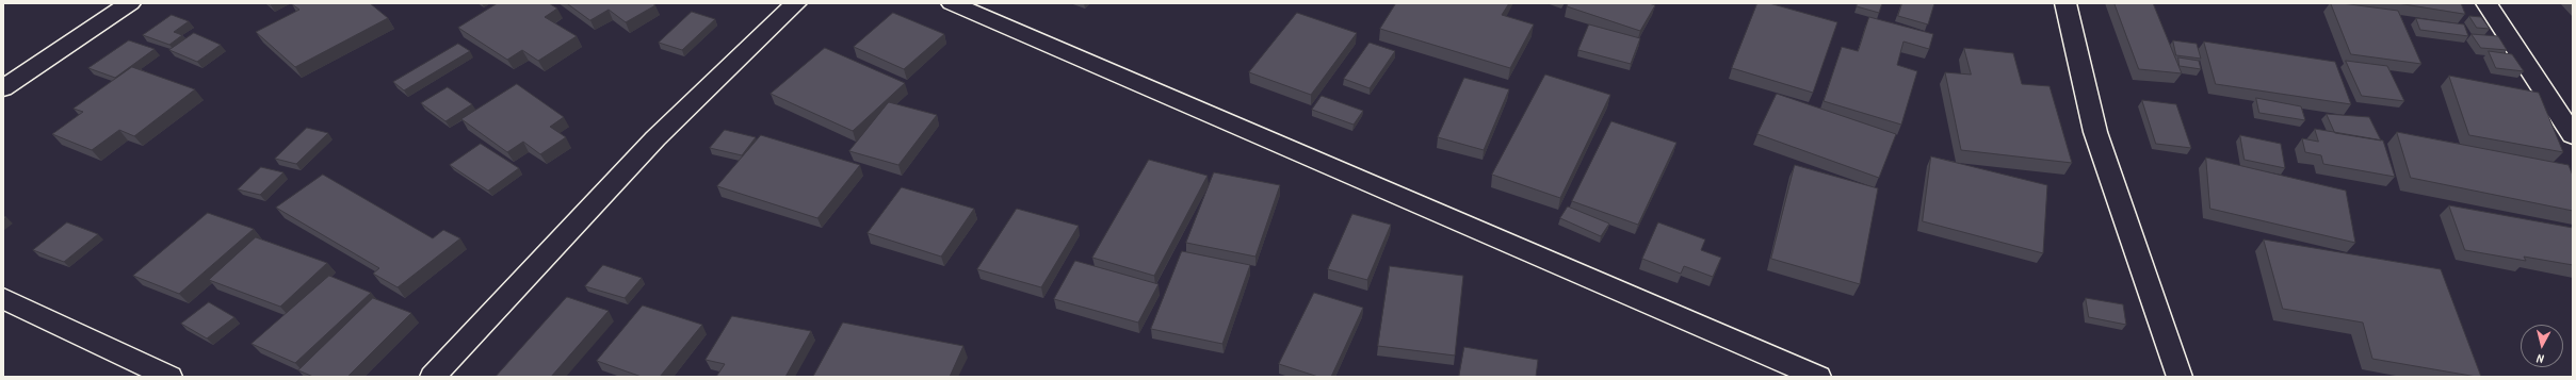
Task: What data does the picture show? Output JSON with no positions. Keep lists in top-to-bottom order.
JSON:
{
  "north": "bottom"
}
